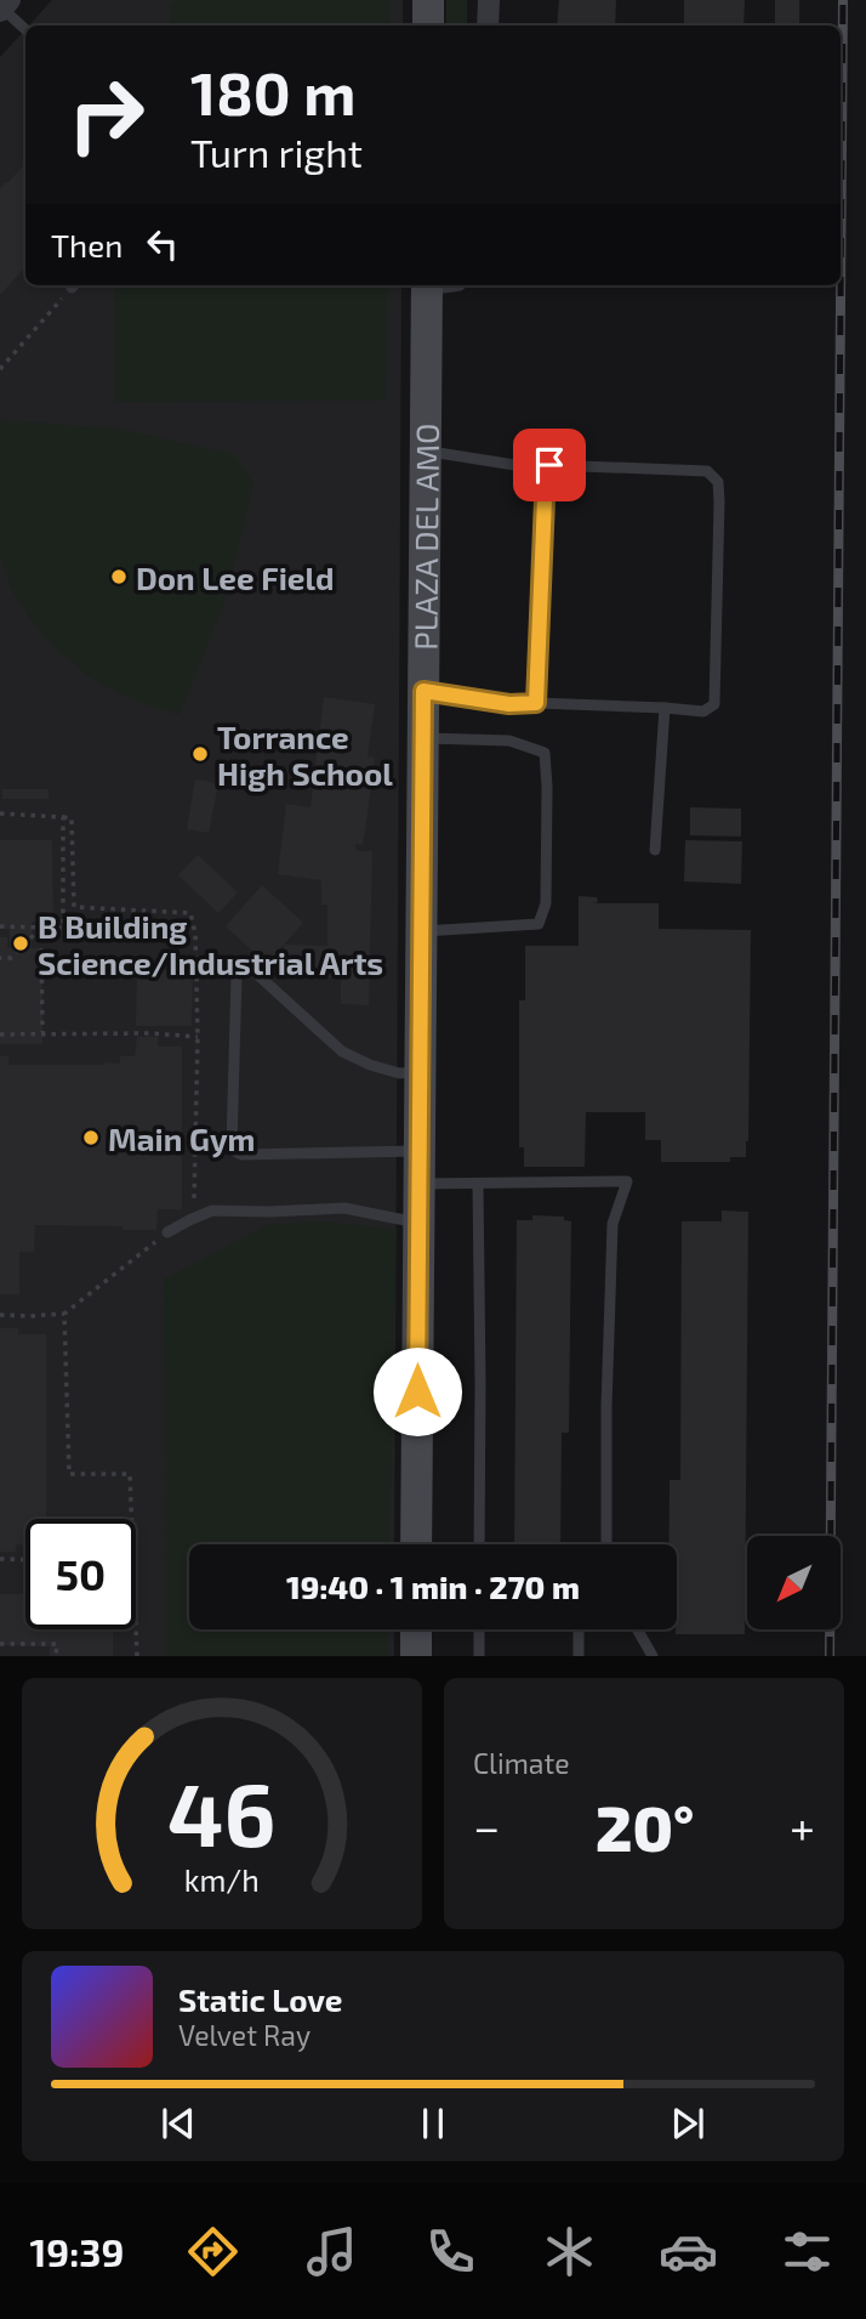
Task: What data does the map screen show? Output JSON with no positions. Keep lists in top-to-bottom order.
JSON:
{
  "streets": {
    "main road": ["PLAZA DEL AMO"]
  },
  "places": [
    "Don Lee Field",
    "Torrance High School",
    "B Building Science/Industrial Arts",
    "Main Gym"
  ],
  "north": "bottom left",
  "page": {
    "turn": ["180 m", "Turn right"],
    "then": "Then",
    "limit": "50",
    "trip": "19:40 · 1 min · 270 m",
    "tile": "Climate",
    "heat": ["−", "20°", "+"],
    "song": ["Static Love", "Velvet Ray"],
    "tabs": "19:39",
    "gauge": ["46", "km/h"]
  }
}
